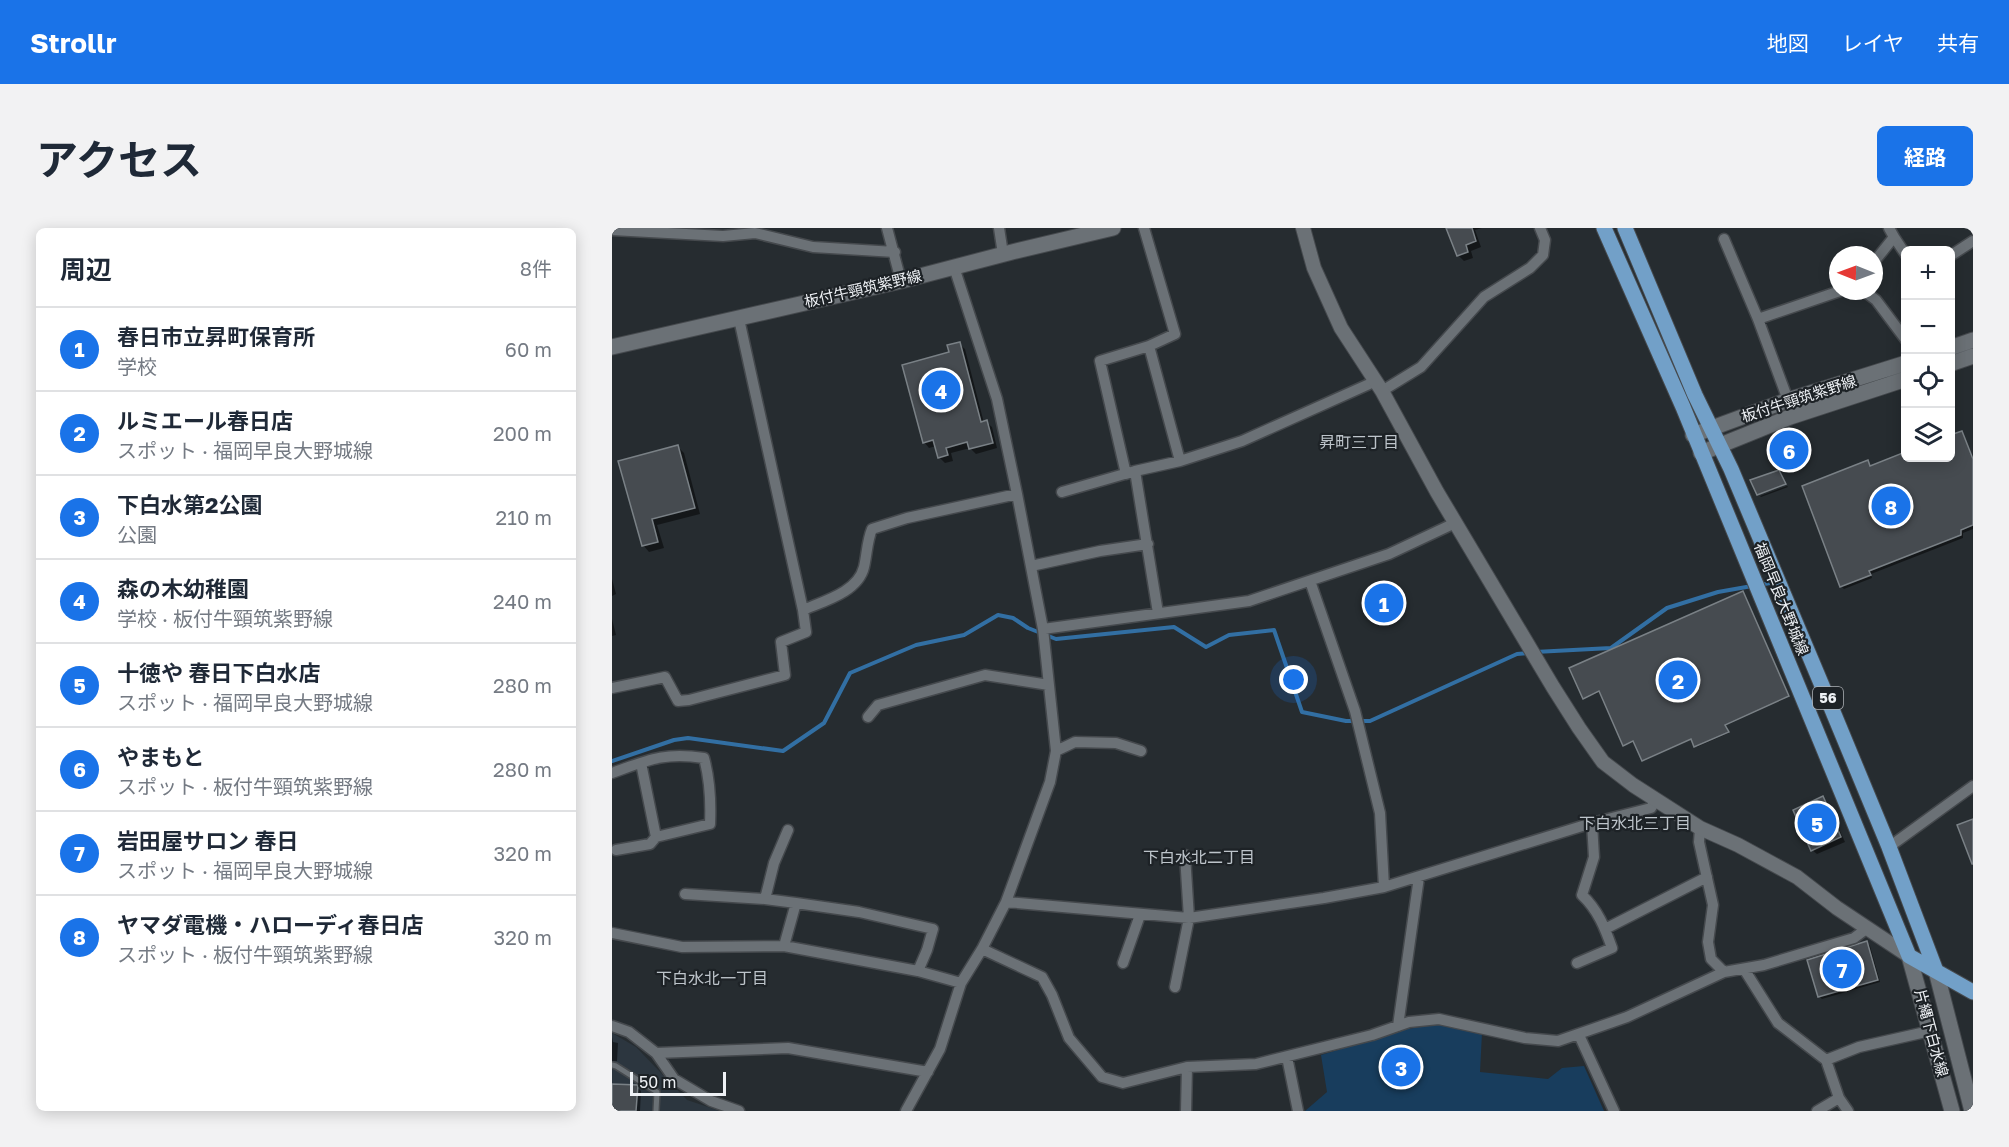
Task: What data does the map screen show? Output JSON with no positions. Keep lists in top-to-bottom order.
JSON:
{
  "streets": {
    "main road": [
      "板付牛頸筑紫野線",
      "福岡早良大野城線",
      "56",
      "片縄下白水線"
    ]
  },
  "crossings": [
    ["板付牛頸筑紫野線", "福岡早良大野城線"],
    ["福岡早良大野城線", "片縄下白水線"]
  ],
  "districts": [
    "昇町三丁目",
    "下白水北三丁目",
    "下白水北二丁目",
    "下白水北一丁目"
  ],
  "scale_bar": "50 m",
  "north": "left",
  "page": {
    "header": "Strollr",
    "nav": ["地図", "レイヤ", "共有"],
    "title": "アクセス",
    "buttons": "経路",
    "heading": ["周辺", "8件"],
    "map_buttons": ["+", "−"],
    "list": [
      {
        "mark": "1",
        "name": "春日市立昇町保育所",
        "note": "学校",
        "value": "60 m"
      },
      {
        "mark": "2",
        "name": "ルミエール春日店",
        "note": "スポット · 福岡早良大野城線",
        "value": "200 m"
      },
      {
        "mark": "3",
        "name": "下白水第2公園",
        "note": "公園",
        "value": "210 m"
      },
      {
        "mark": "4",
        "name": "森の木幼稚園",
        "note": "学校 · 板付牛頸筑紫野線",
        "value": "240 m"
      },
      {
        "mark": "5",
        "name": "十徳や 春日下白水店",
        "note": "スポット · 福岡早良大野城線",
        "value": "280 m"
      },
      {
        "mark": "6",
        "name": "やまもと",
        "note": "スポット · 板付牛頸筑紫野線",
        "value": "280 m"
      },
      {
        "mark": "7",
        "name": "岩田屋サロン 春日",
        "note": "スポット · 福岡早良大野城線",
        "value": "320 m"
      },
      {
        "mark": "8",
        "name": "ヤマダ電機・ハローディ春日店",
        "note": "スポット · 板付牛頸筑紫野線",
        "value": "320 m"
      }
    ],
    "pins": [
      "4",
      "6",
      "8",
      "1",
      "2",
      "5",
      "7",
      "3"
    ],
    "scale": "50 m"
  }
}
